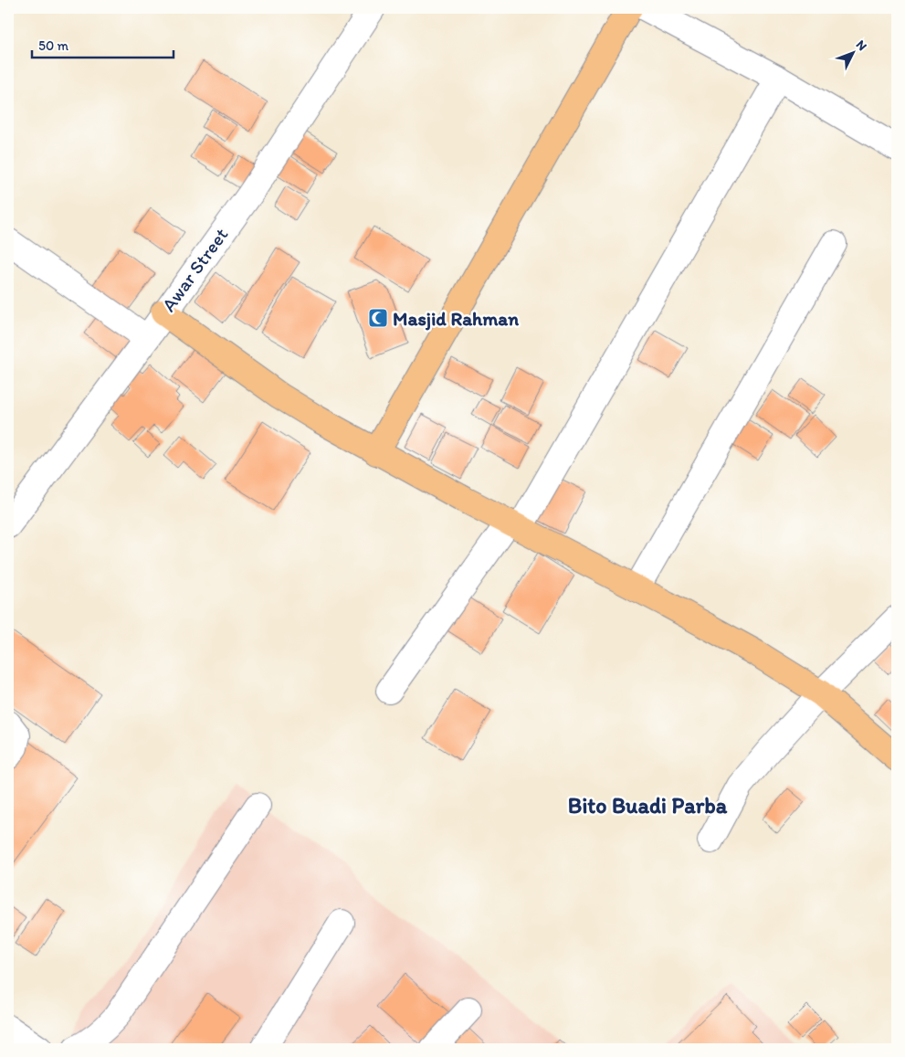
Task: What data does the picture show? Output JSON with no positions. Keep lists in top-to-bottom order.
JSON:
{
  "streets": {
    "street": ["Awar Street"]
  },
  "districts": ["Bito Buadi Parba"],
  "places": {
    "mosque": ["Masjid Rahman"]
  },
  "scale_bar": "50 m",
  "north": "top right"
}
